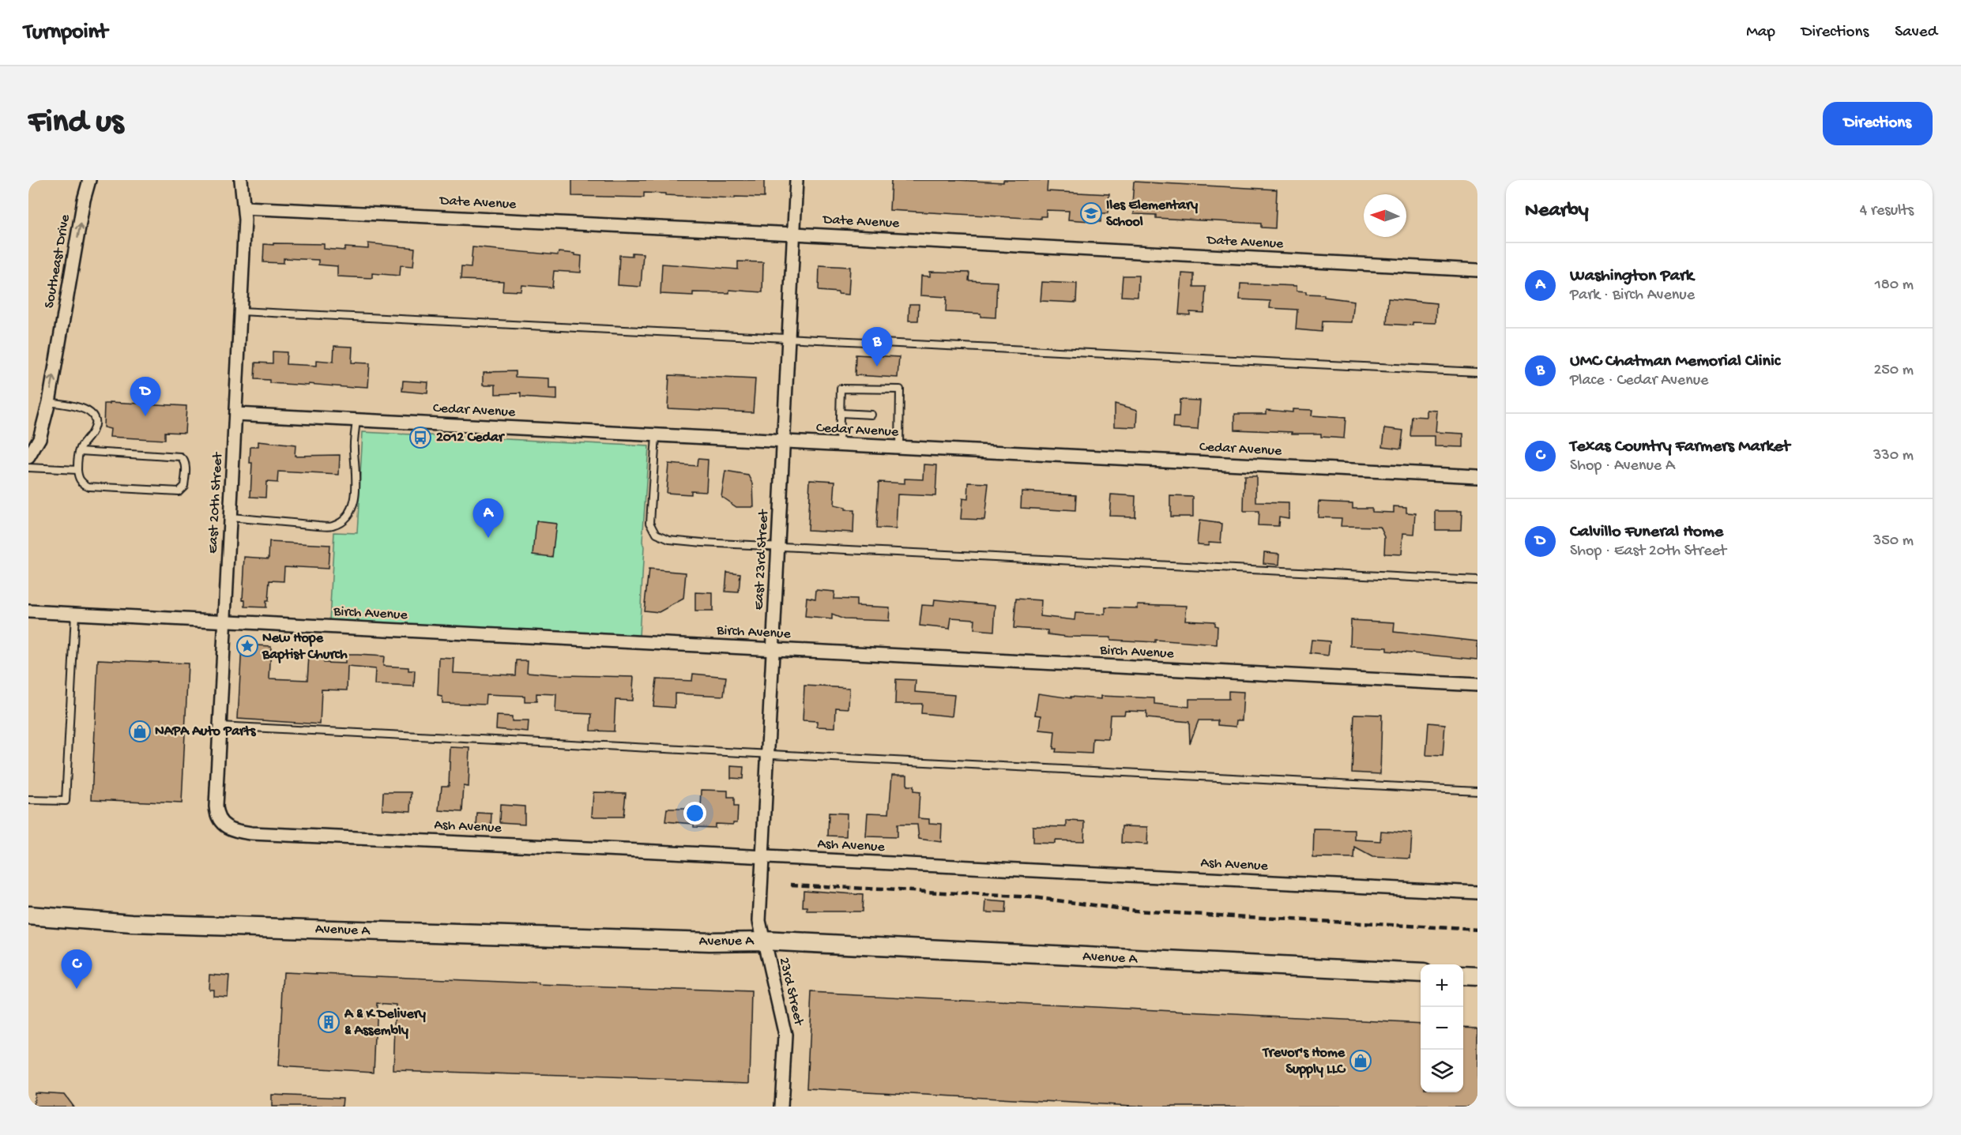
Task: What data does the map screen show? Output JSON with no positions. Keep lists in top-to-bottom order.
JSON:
{
  "streets": {
    "main road": ["Avenue A"],
    "street": [
      "Date Avenue",
      "Southeast Drive",
      "Cedar Avenue",
      "East 20th Street",
      "East 23rd Street",
      "Birch Avenue",
      "Ash Avenue",
      "23rd Street"
    ]
  },
  "crossings": [
    ["Date Avenue", "East 20th Street"],
    ["Date Avenue", "East 23rd Street"],
    ["Cedar Avenue", "East 20th Street"],
    ["Cedar Avenue", "East 23rd Street"],
    ["East 20th Street", "Birch Avenue"],
    ["East 20th Street", "Ash Avenue"],
    ["East 23rd Street", "Birch Avenue"],
    ["East 23rd Street", "Ash Avenue"],
    ["East 23rd Street", "Avenue A"],
    ["East 23rd Street", "23rd Street"],
    ["Avenue A", "23rd Street"]
  ],
  "one_way": ["Southeast Drive"],
  "places": {
    "school or university": ["Iles Elementary School"],
    "bus stop": ["2012 Cedar"],
    "place": ["New Hope Baptist Church"],
    "shop": ["NAPA Auto Parts", "Trevor's Home Supply LLC"],
    "building": ["A & K Delivery & Assembly"]
  },
  "north": "left",
  "page": {
    "header": "Turnpoint",
    "nav": ["Map", "Directions", "Saved"],
    "buttons": "Directions",
    "title": "Find us",
    "heading": ["Nearby", "4 results"],
    "list": [
      {
        "mark": "A",
        "name": "Washington Park",
        "note": "Park · Birch Avenue",
        "value": "180 m"
      },
      {
        "mark": "B",
        "name": "UMC Chatman Memorial Clinic",
        "note": "Place · Cedar Avenue",
        "value": "250 m"
      },
      {
        "mark": "C",
        "name": "Texas Country Farmers Market",
        "note": "Shop · Avenue A",
        "value": "330 m"
      },
      {
        "mark": "D",
        "name": "Calvillo Funeral Home",
        "note": "Shop · East 20th Street",
        "value": "350 m"
      }
    ],
    "pins": [
      "B",
      "D",
      "A",
      "C"
    ],
    "map_buttons": ["+", "−"]
  }
}
